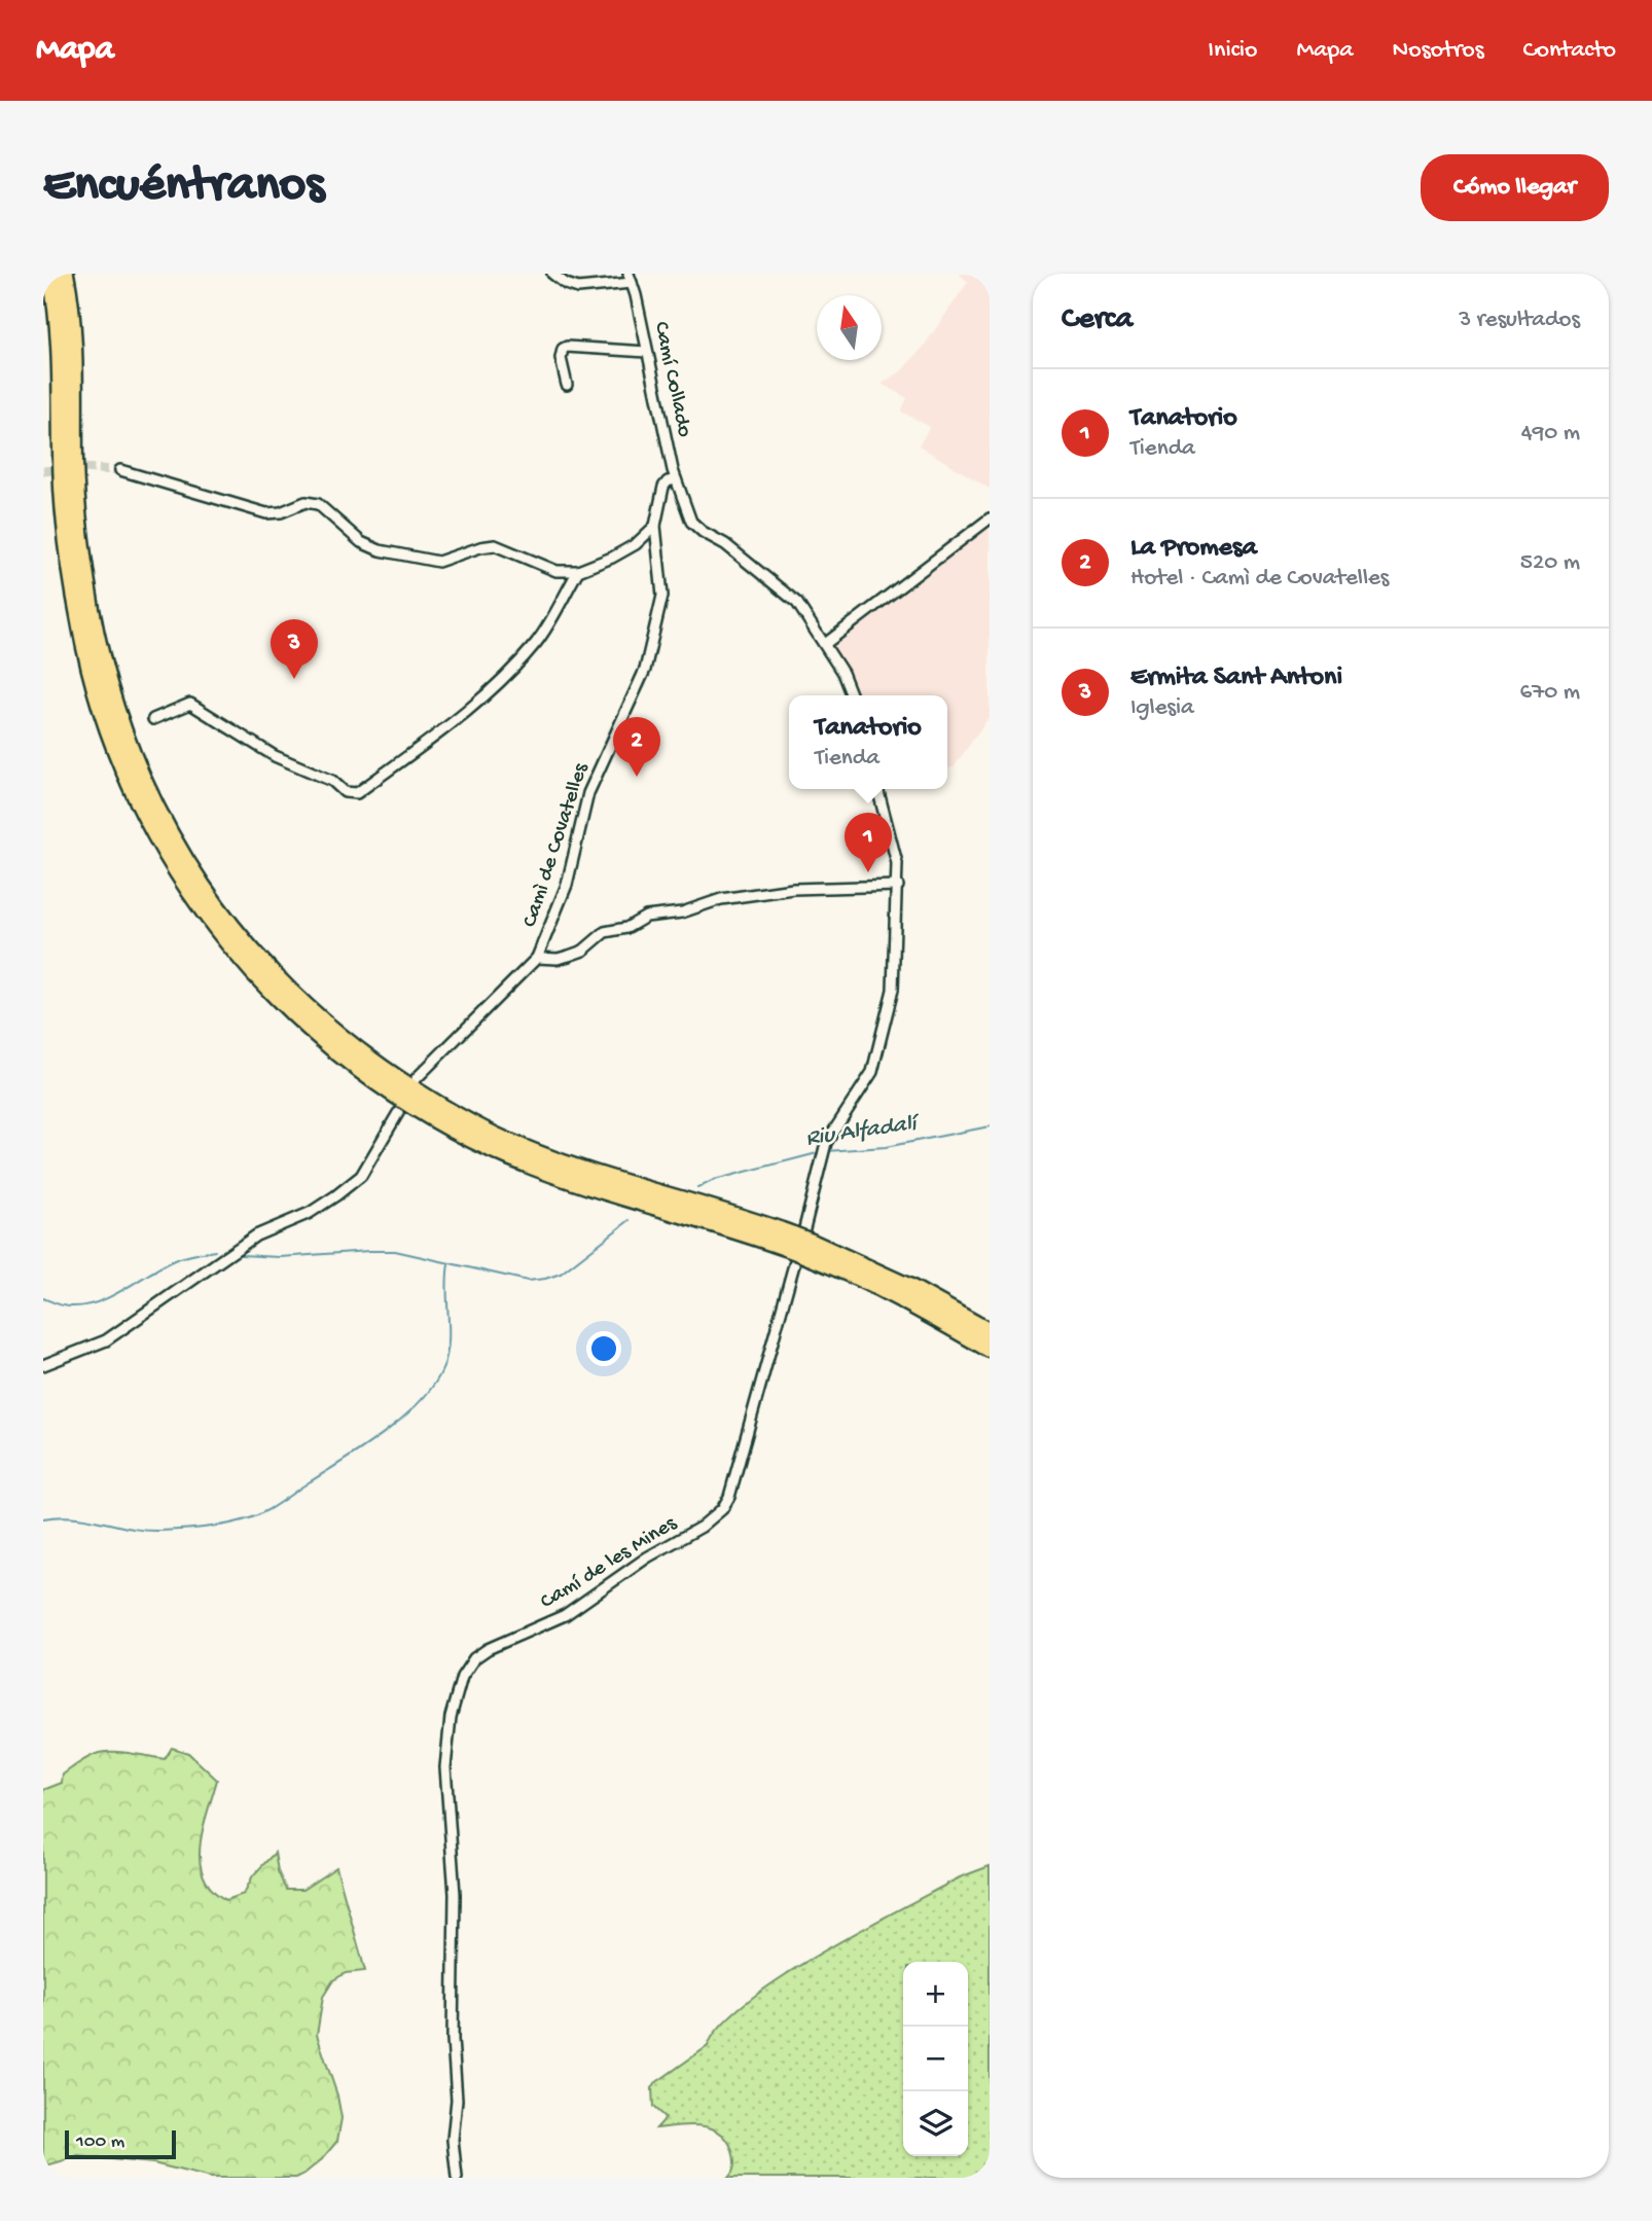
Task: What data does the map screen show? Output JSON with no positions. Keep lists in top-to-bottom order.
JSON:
{
  "streets": {
    "street": ["Camí Collado", "Camì de Covatelles", "Camí de les Mines"]
  },
  "crossings": [
    ["Camí Collado", "Camì de Covatelles"]
  ],
  "water": ["Riu Alfadalí"],
  "scale_bar": "100 m",
  "north": "top",
  "page": {
    "header": "Mapa",
    "nav": [
      "Inicio",
      "Mapa",
      "Nosotros",
      "Contacto"
    ],
    "buttons": "Cómo llegar",
    "title": "Encuéntranos",
    "heading": ["Cerca", "3 resultados"],
    "list": [
      {
        "mark": "1",
        "name": "Tanatorio",
        "note": "Tienda",
        "value": "490 m"
      },
      {
        "mark": "2",
        "name": "La Promesa",
        "note": "Hotel · Camì de Covatelles",
        "value": "520 m"
      },
      {
        "mark": "3",
        "name": "Ermita Sant Antoni",
        "note": "Iglesia",
        "value": "670 m"
      }
    ],
    "pins": ["3", "2", "1"],
    "popup": ["Tanatorio", "Tienda"],
    "map_buttons": ["+", "−"],
    "scale": "100 m"
  }
}
